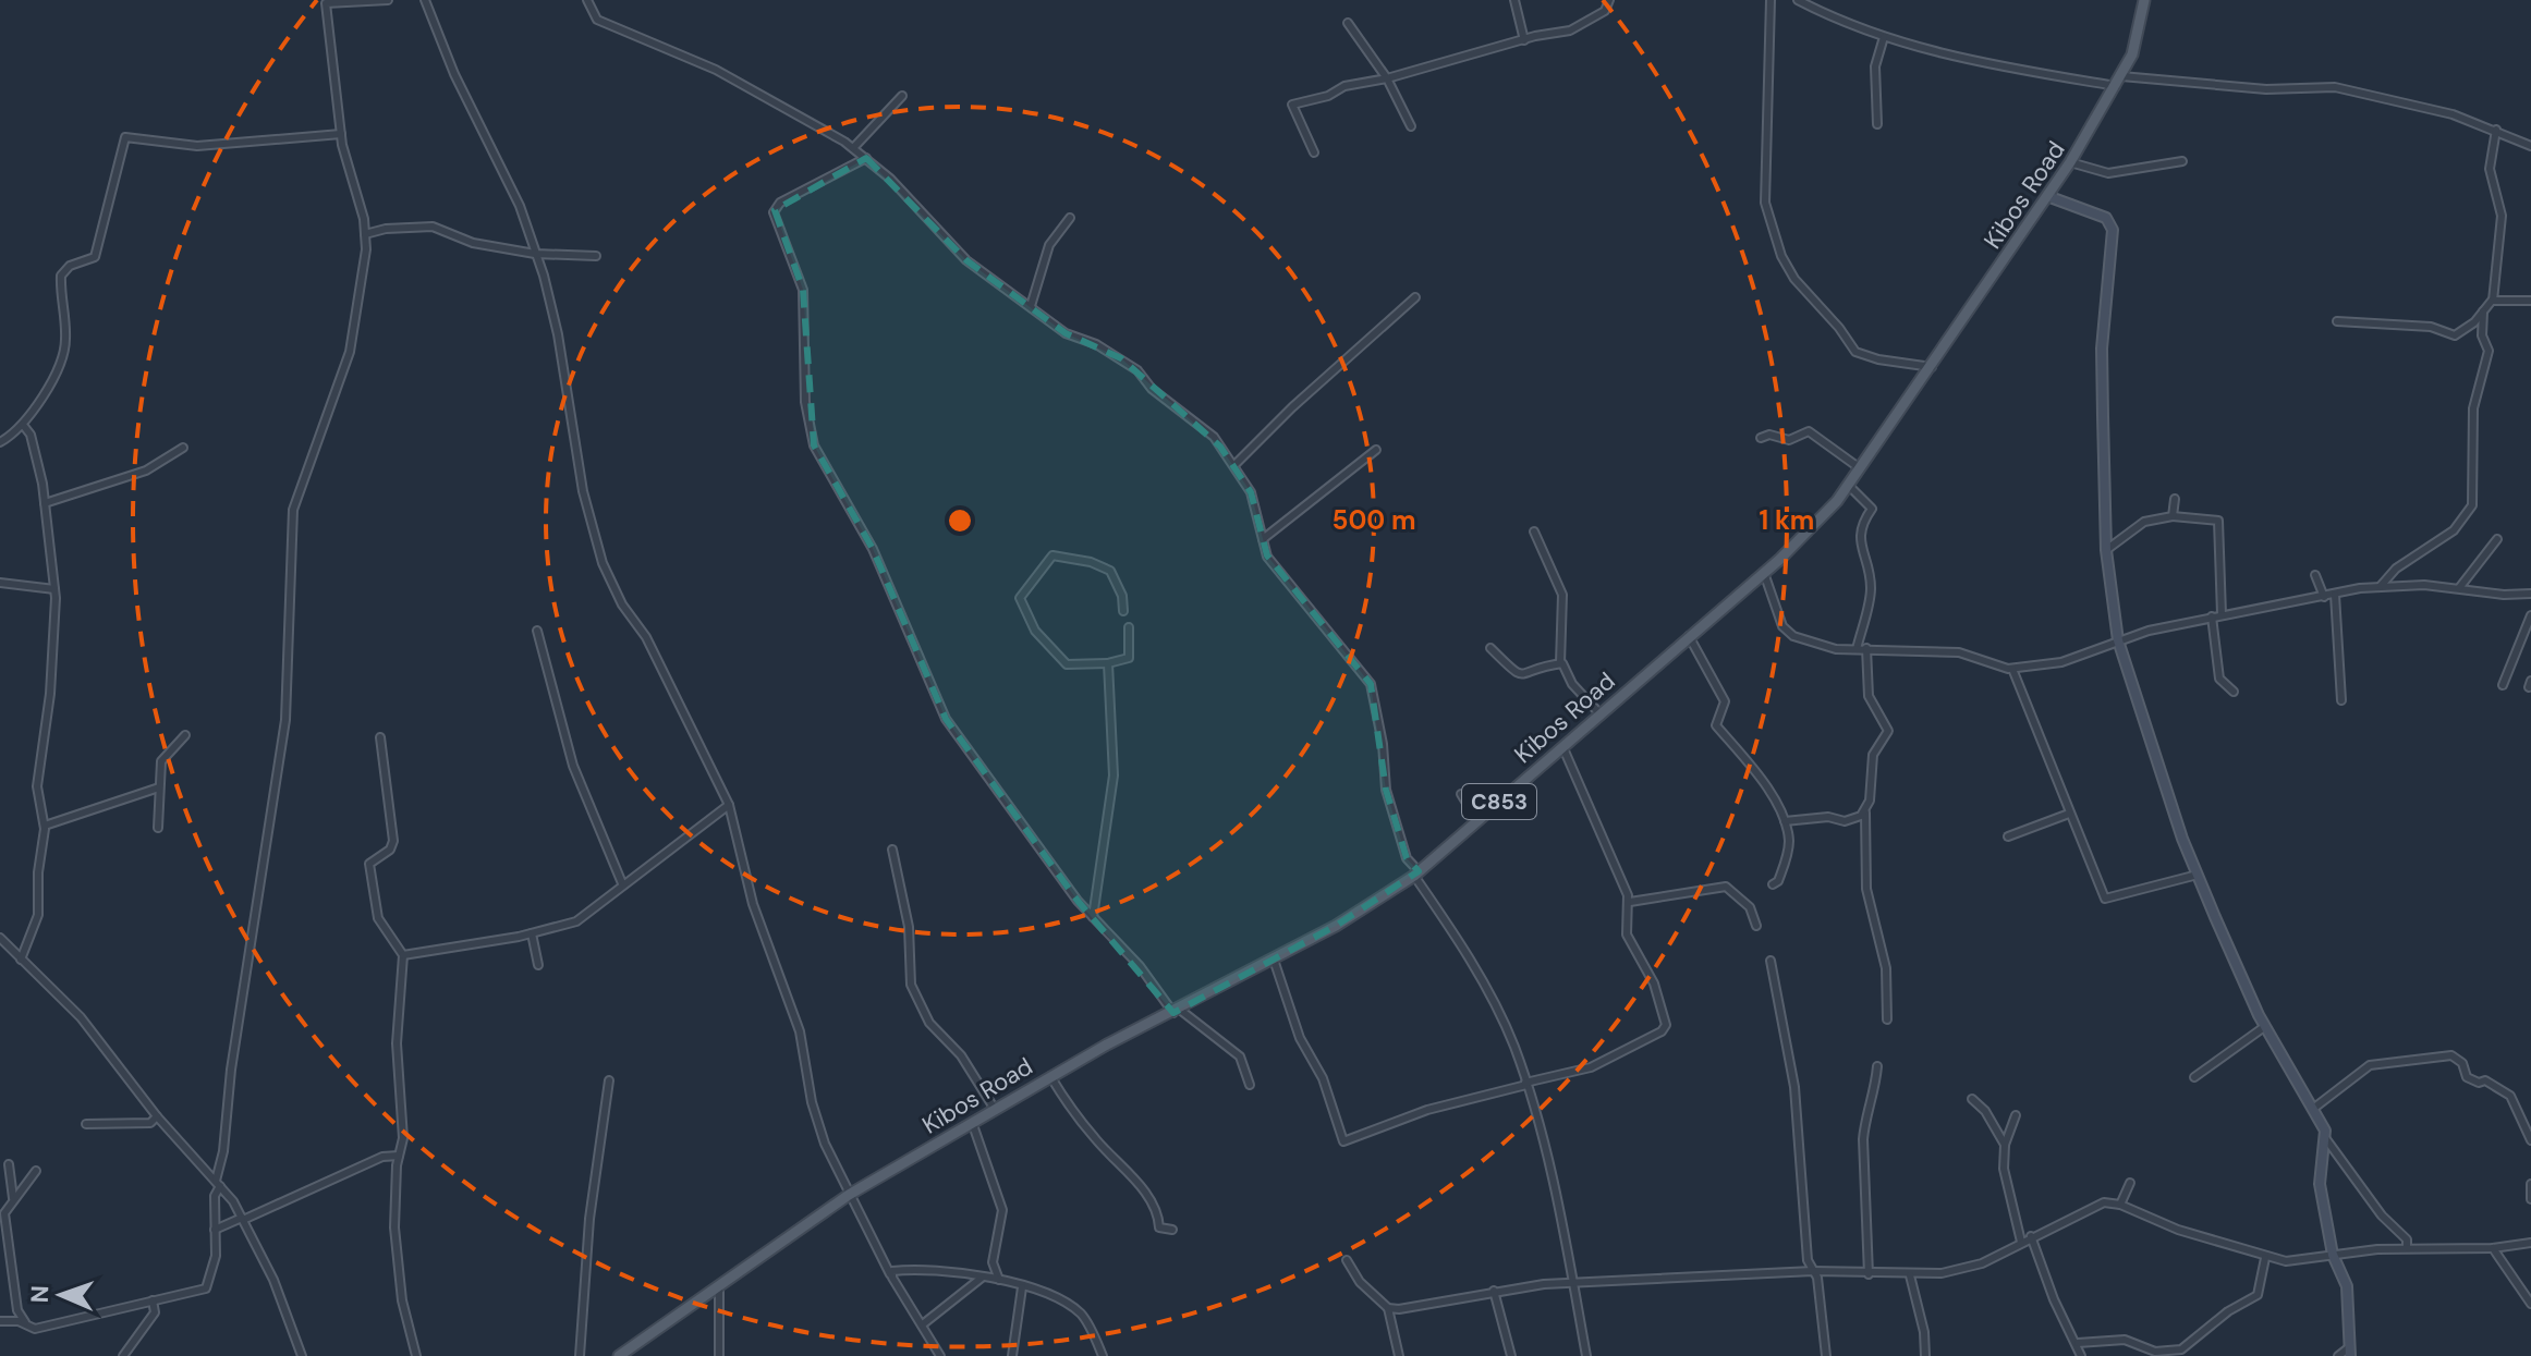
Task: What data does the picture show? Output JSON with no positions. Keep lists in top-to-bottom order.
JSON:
{
  "streets": {
    "main road": ["Kibos Road", "C853"]
  },
  "north": "left",
  "rings": ["500 m", "1 km"]
}
